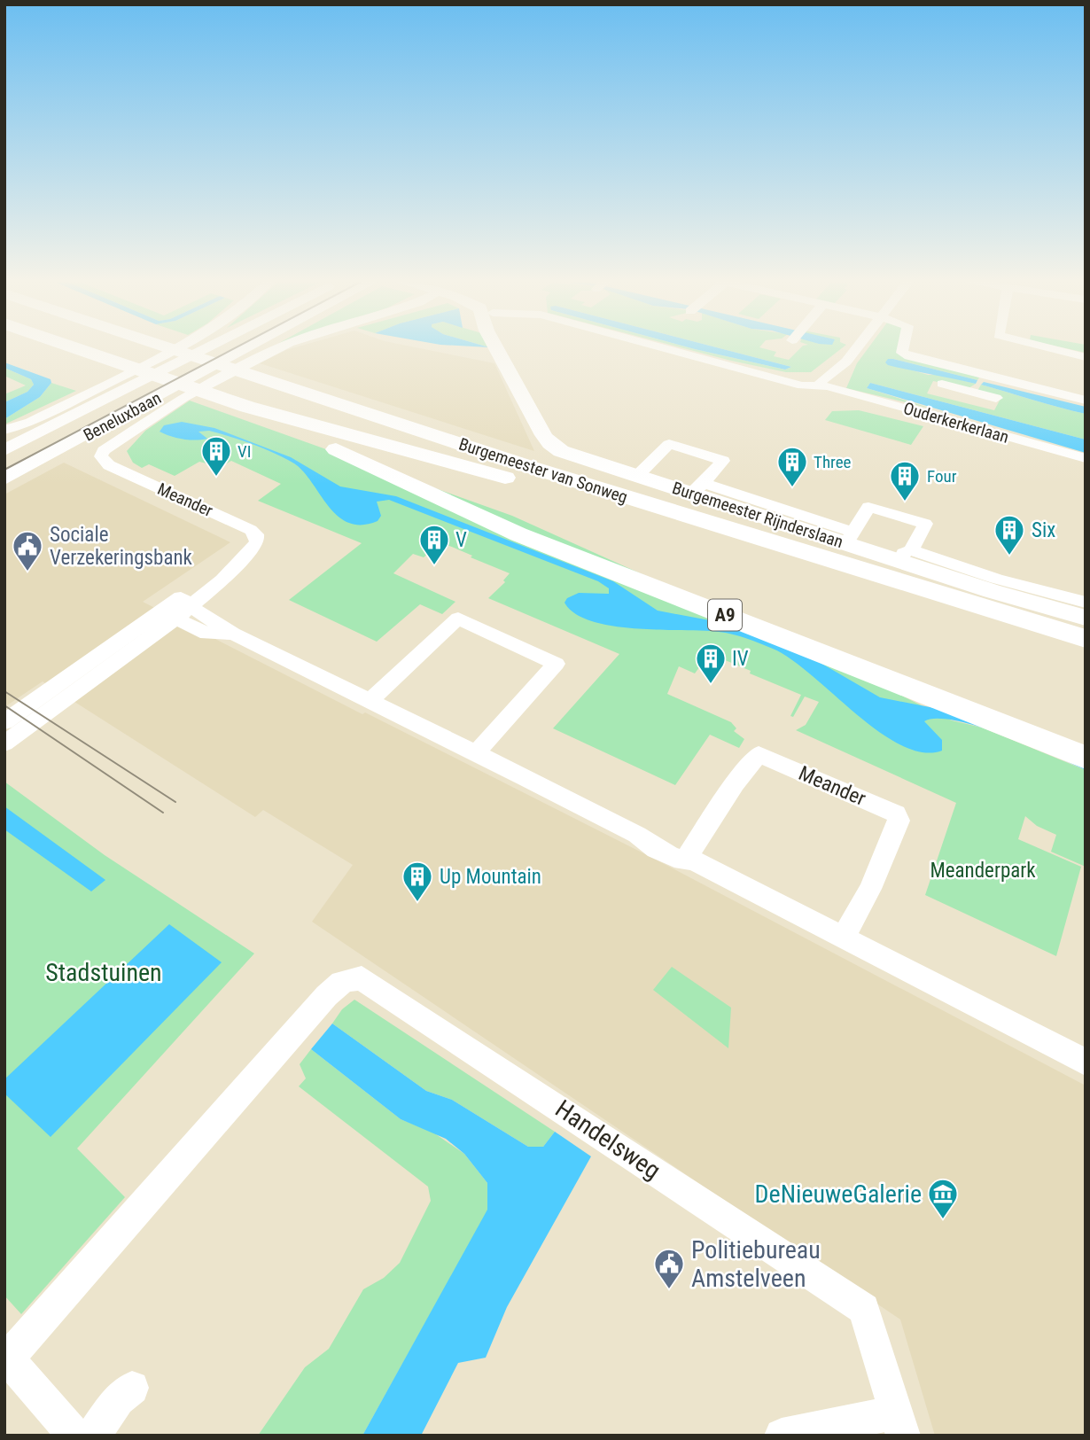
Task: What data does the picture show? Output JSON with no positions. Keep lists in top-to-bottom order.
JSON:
{
  "streets": {
    "highway": ["Burgemeester van Sonweg", "A9"],
    "main road": ["Beneluxbaan", "Burgemeester Rijnderslaan"],
    "street": ["Ouderkerkerlaan", "Meander", "Handelsweg"]
  },
  "crossings": [
    ["Burgemeester van Sonweg", "A9"]
  ],
  "parks": ["Meanderpark", "Stadstuinen"],
  "places": {
    "building": [
      "VI",
      "Three",
      "Four",
      "Six",
      "V",
      "IV",
      "Up Mountain"
    ],
    "public building": ["Sociale Verzekeringsbank", "Politiebureau Amstelveen"],
    "museum": ["DeNieuweGalerie"]
  }
}
